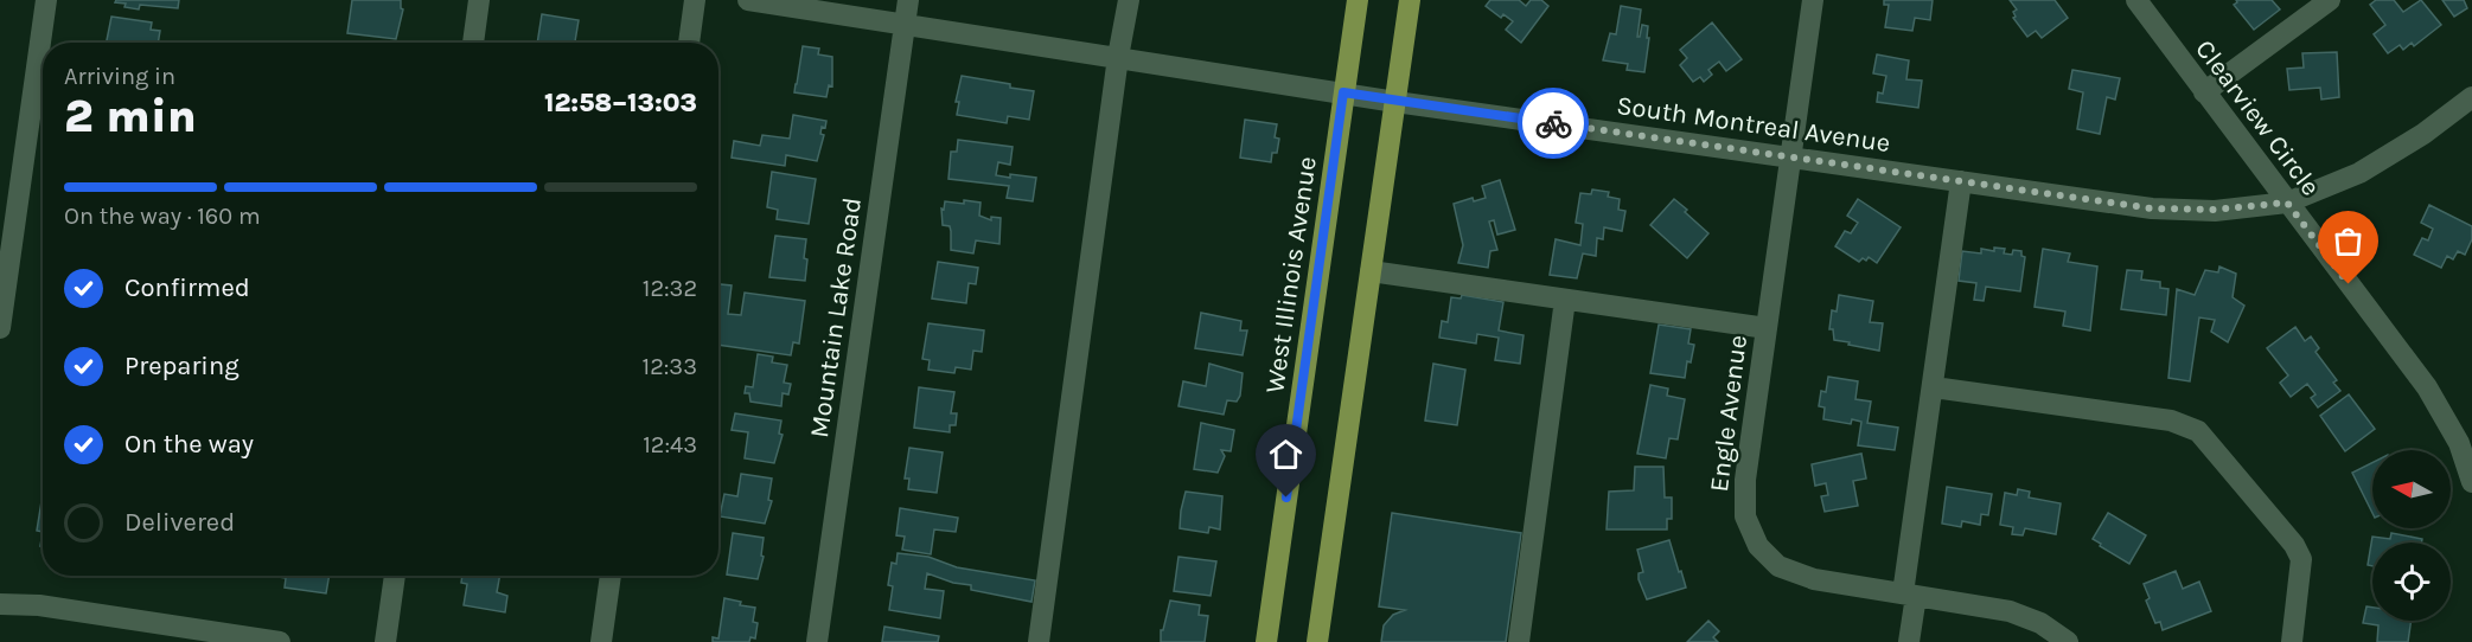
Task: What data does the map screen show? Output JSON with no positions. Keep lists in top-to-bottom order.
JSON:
{
  "streets": {
    "main road": ["West Illinois Avenue"],
    "street": [
      "Clearview Circle",
      "South Montreal Avenue",
      "Mountain Lake Road",
      "Engle Avenue"
    ]
  },
  "crossings": [
    ["Clearview Circle", "South Montreal Avenue"],
    ["South Montreal Avenue", "West Illinois Avenue"],
    ["South Montreal Avenue", "Mountain Lake Road"],
    ["South Montreal Avenue", "Engle Avenue"]
  ],
  "north": "left",
  "page": {
    "heading": ["2 min", "Arriving in", "12:58–13:03"],
    "bar": "On the way · 160 m",
    "list": [
      ["Confirmed", "12:32"],
      ["Preparing", "12:33"],
      ["On the way", "12:43"],
      "Delivered"
    ]
  }
}
